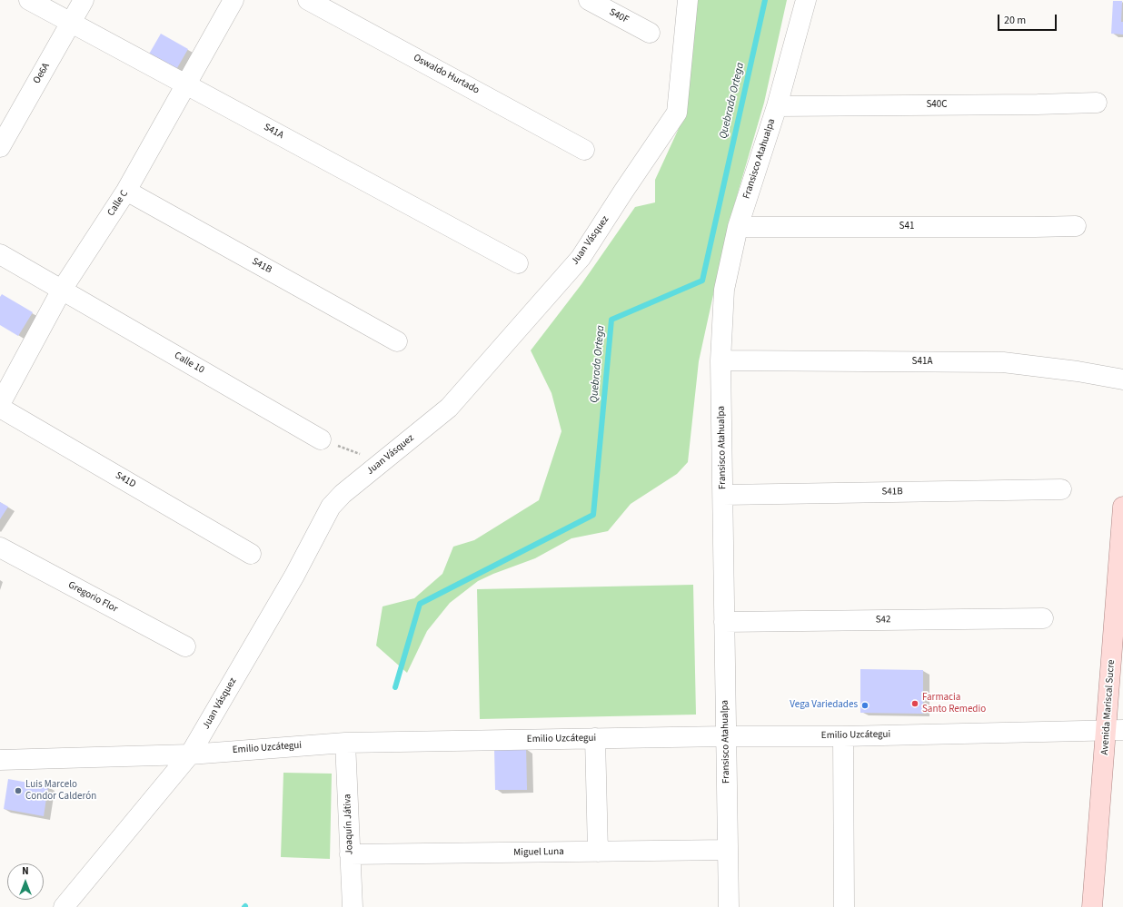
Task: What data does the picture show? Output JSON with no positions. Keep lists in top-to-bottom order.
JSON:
{
  "streets": {
    "main road": ["Avenida Mariscal Sucre"],
    "street": [
      "S40F",
      "Oe6A",
      "Oswaldo Hurtado",
      "S40C",
      "S41A",
      "Fransisco Atahualpa",
      "Calle C",
      "S41",
      "Juan Vásquez",
      "S41B",
      "Calle 10",
      "S41D",
      "Gregorio Flor",
      "S42",
      "Emilio Uzcátegui",
      "Joaquín Játiva",
      "Miguel Luna"
    ]
  },
  "crossings": [
    ["Oe6A", "S41A"],
    ["S40C", "Fransisco Atahualpa"],
    ["S41A", "Fransisco Atahualpa"],
    ["S41A", "Calle C"],
    ["Fransisco Atahualpa", "S41"],
    ["Fransisco Atahualpa", "S41B"],
    ["Fransisco Atahualpa", "S42"],
    ["Fransisco Atahualpa", "Emilio Uzcátegui"],
    ["Fransisco Atahualpa", "Miguel Luna"],
    ["Calle C", "S41B"],
    ["Calle C", "Calle 10"],
    ["Juan Vásquez", "Emilio Uzcátegui"],
    ["Avenida Mariscal Sucre", "Emilio Uzcátegui"],
    ["Emilio Uzcátegui", "Joaquín Játiva"],
    ["Joaquín Játiva", "Miguel Luna"]
  ],
  "water": ["Quebrada Ortega"],
  "places": ["Farmacia Santo Remedio", "Vega Variedades", "Luis Marcelo Condor Calderón"],
  "scale_bar": "20 m",
  "north": "top"
}
